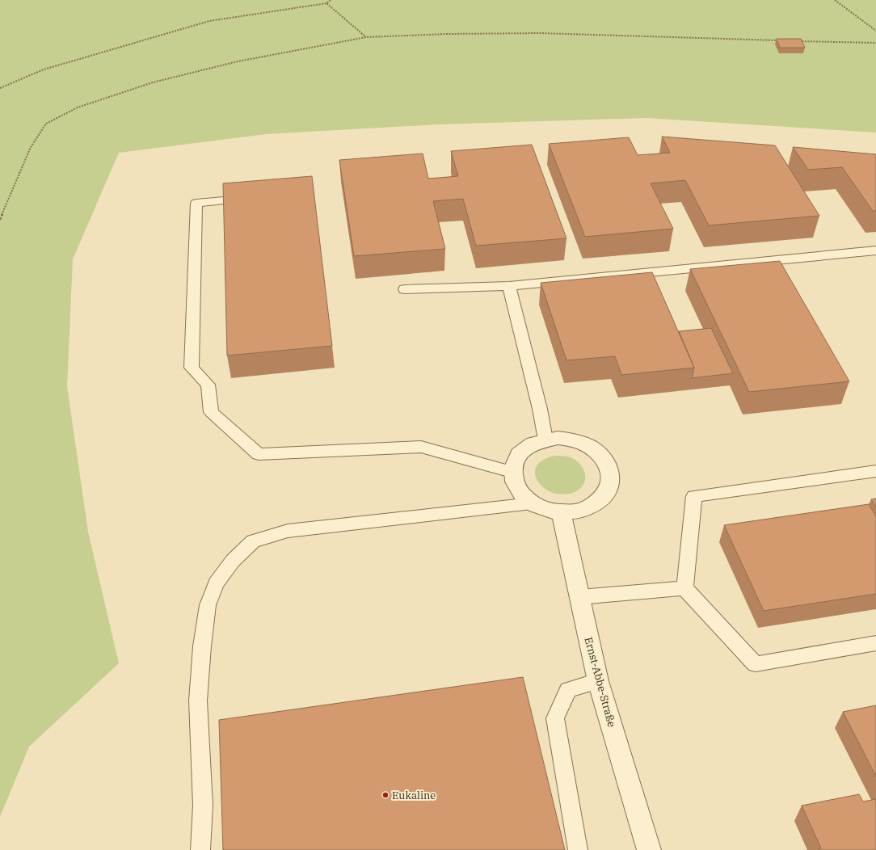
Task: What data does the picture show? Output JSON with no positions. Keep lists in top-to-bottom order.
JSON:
{
  "streets": {
    "street": ["Ernst-Abbe-Straße"]
  },
  "places": ["Eukaline"]
}
